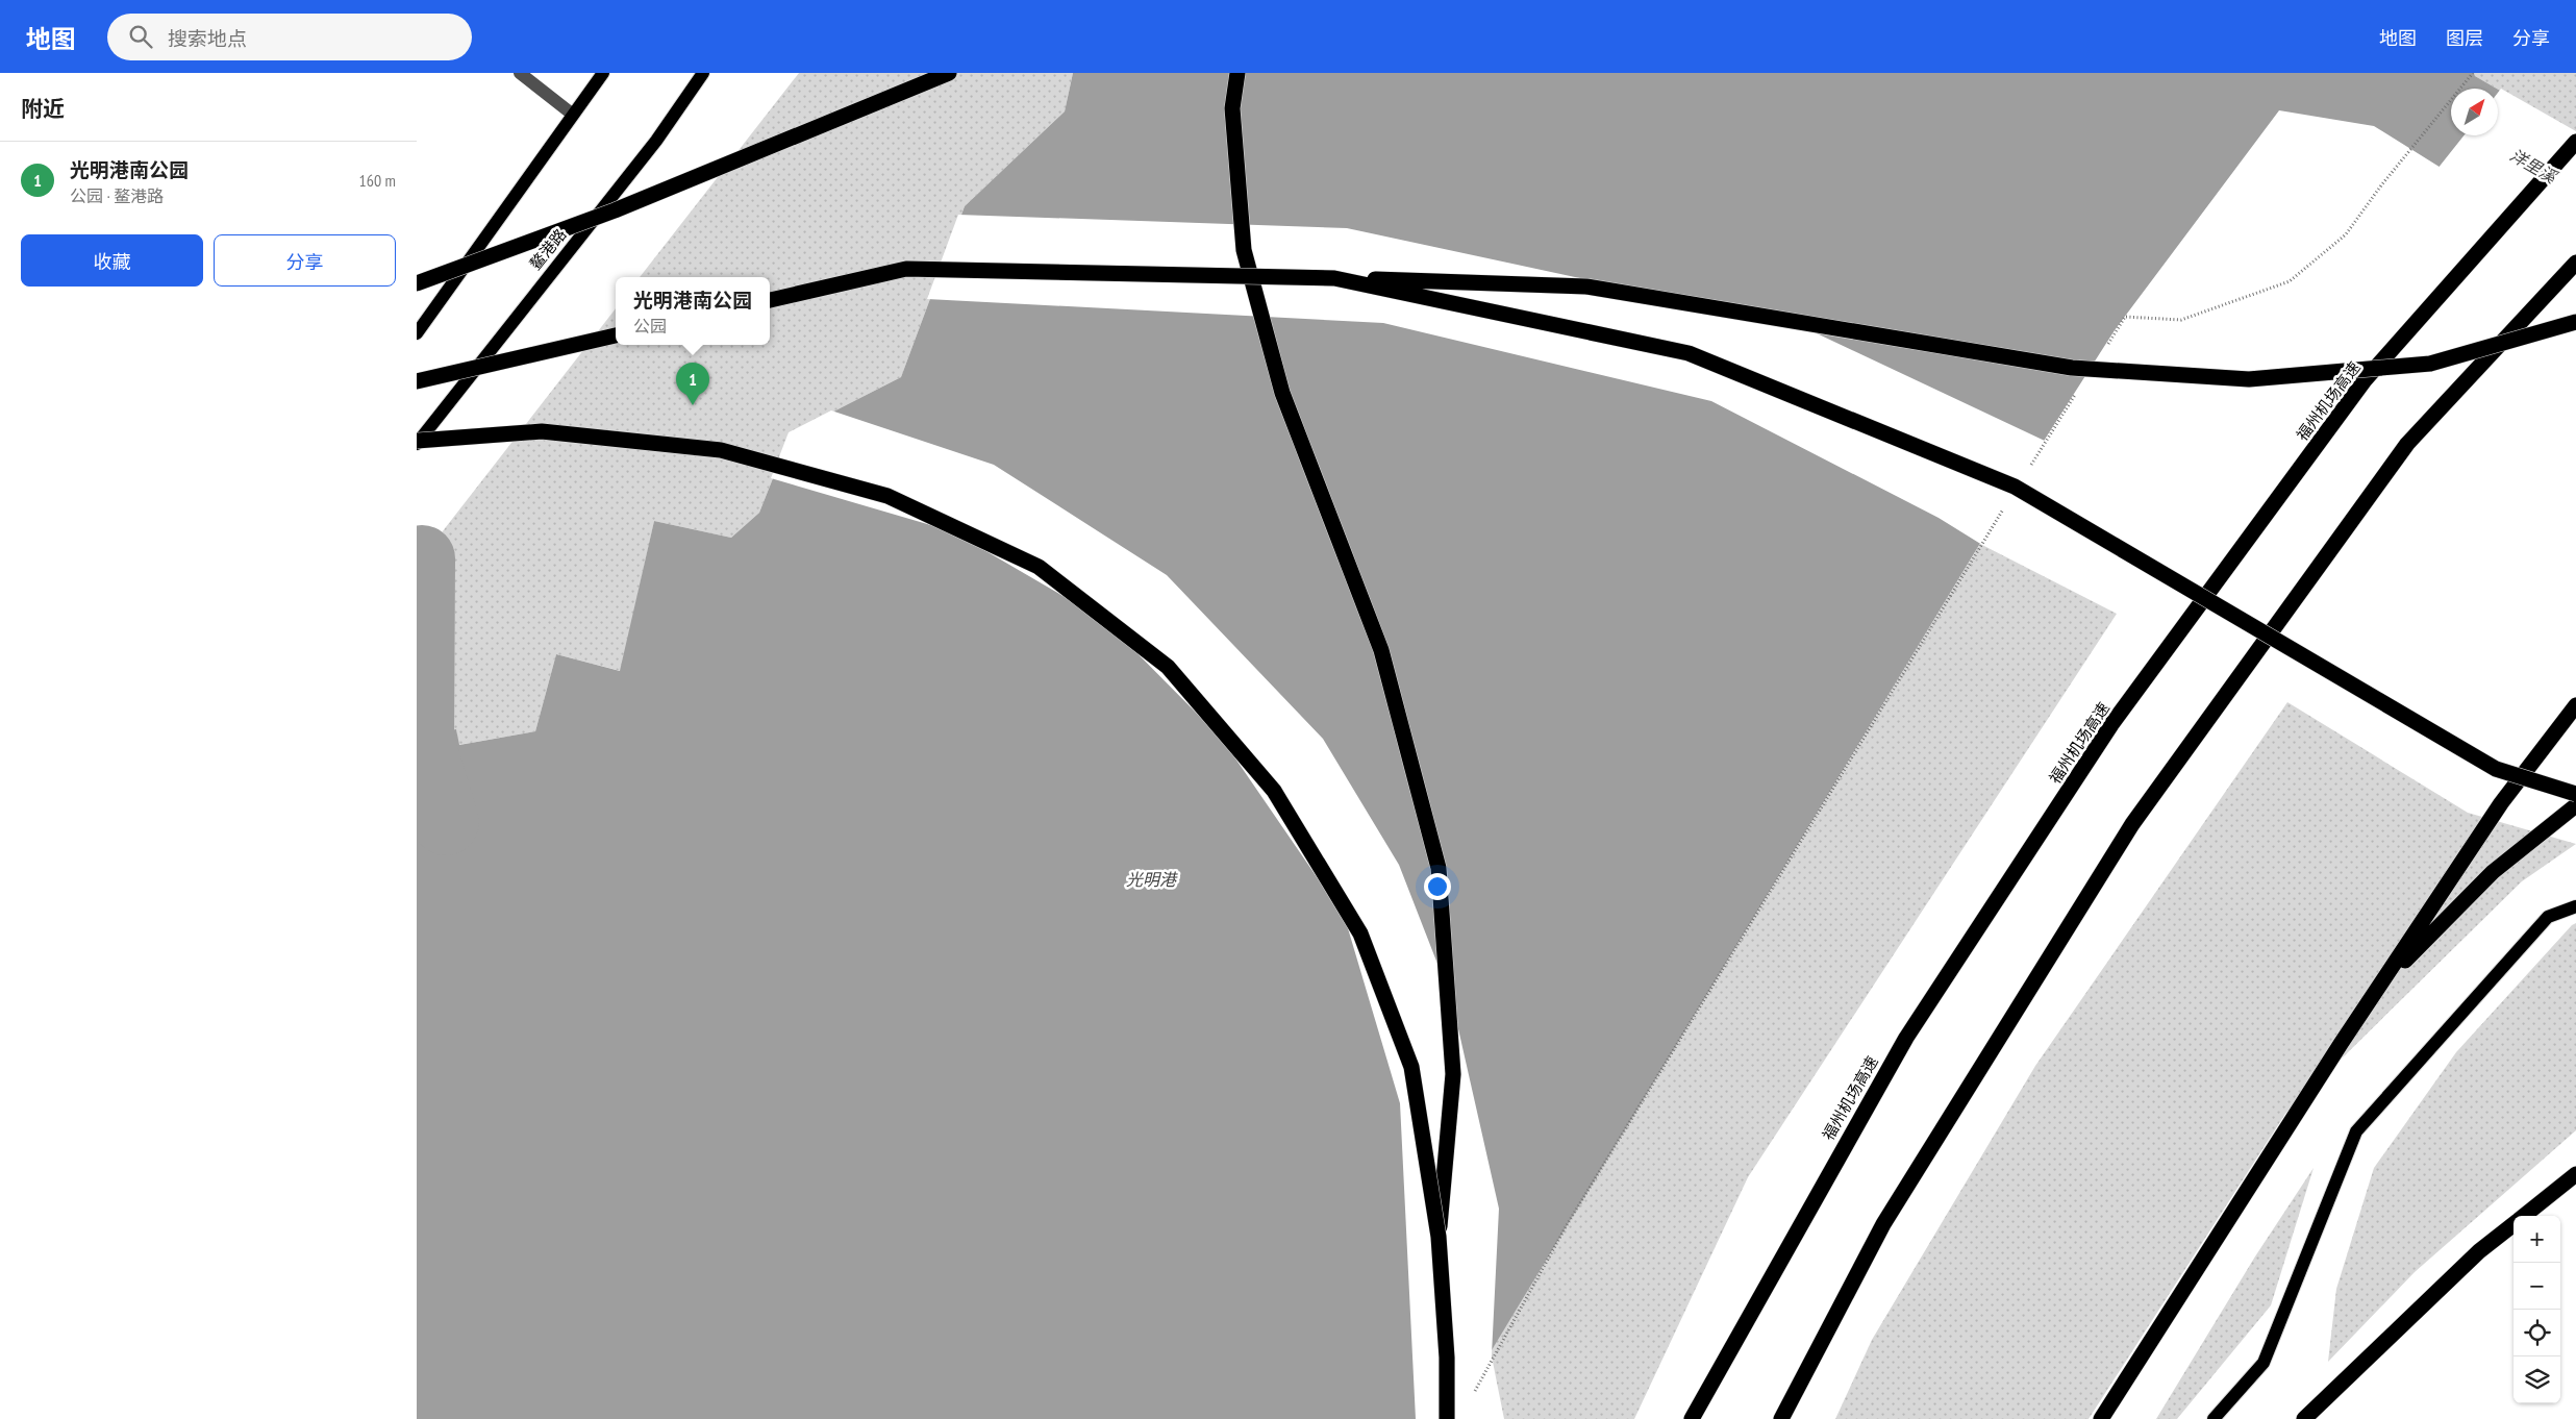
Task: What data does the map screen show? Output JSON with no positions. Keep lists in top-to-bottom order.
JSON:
{
  "streets": {
    "highway": ["福州机场高速"],
    "main road": ["鳌港路"]
  },
  "water": ["洋里溪", "光明港"],
  "north": "top right",
  "page": {
    "header": "地图",
    "search": "搜索地点",
    "nav": ["地图", "图层", "分享"],
    "heading": "附近",
    "list": [
      {
        "mark": "1",
        "name": "光明港南公园",
        "note": "公园 · 鳌港路",
        "value": "160 m"
      }
    ],
    "buttons": ["收藏", "分享"],
    "popup": ["光明港南公园", "公园"],
    "pins": "1",
    "map_buttons": ["+", "−"]
  }
}
